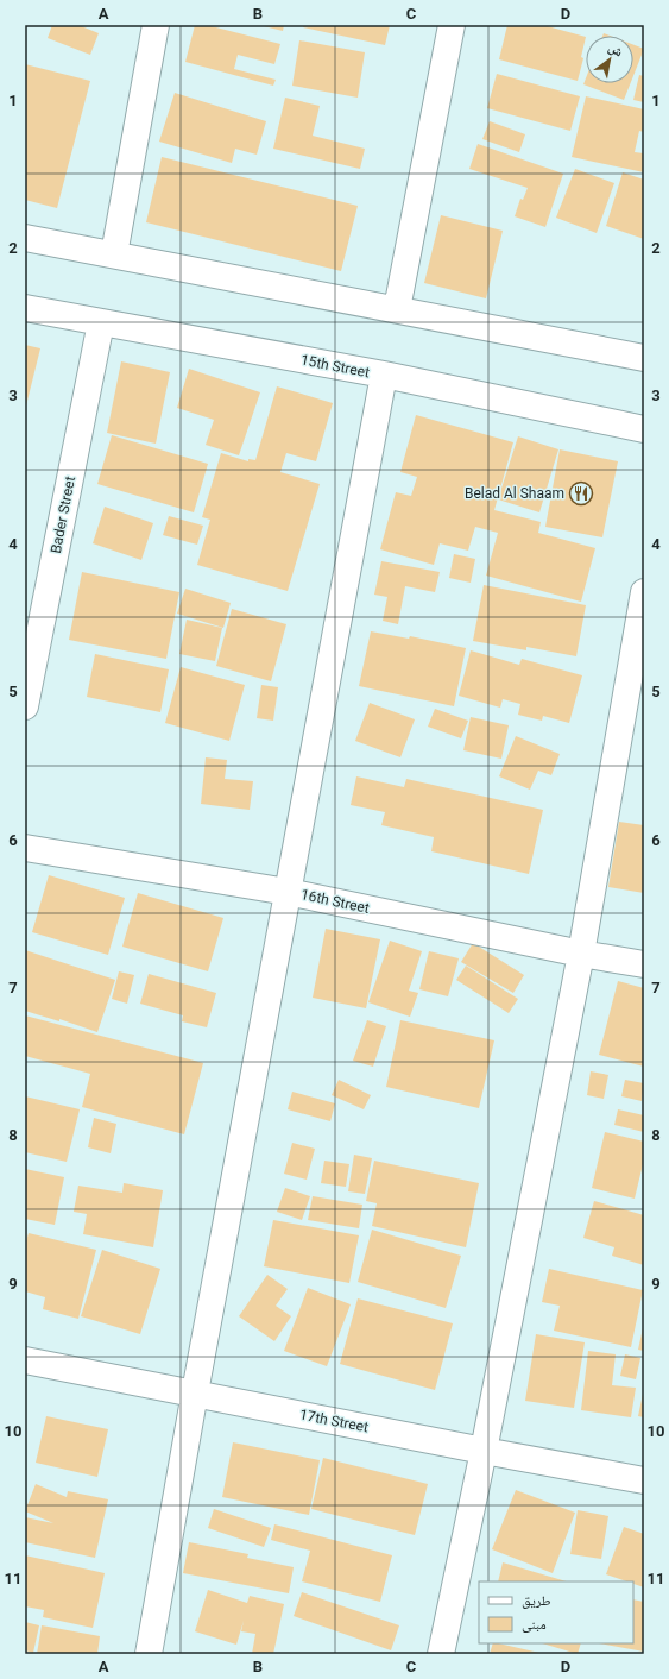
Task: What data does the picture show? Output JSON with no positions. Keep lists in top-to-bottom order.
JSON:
{
  "streets": {
    "street": [
      "15th Street",
      "Bader Street",
      "16th Street",
      "17th Street"
    ]
  },
  "crossings": [
    ["15th Street", "Bader Street"]
  ],
  "places": {
    "restaurant": ["Belad Al Shaam"]
  },
  "legend": ["طريق", "مبنى"],
  "north": "top right",
  "grid": {
    "columns": [
      "A",
      "B",
      "C",
      "D"
    ],
    "rows": [
      "1",
      "2",
      "3",
      "4",
      "5",
      "6",
      "7",
      "8",
      "9",
      "10",
      "11"
    ]
  }
}
